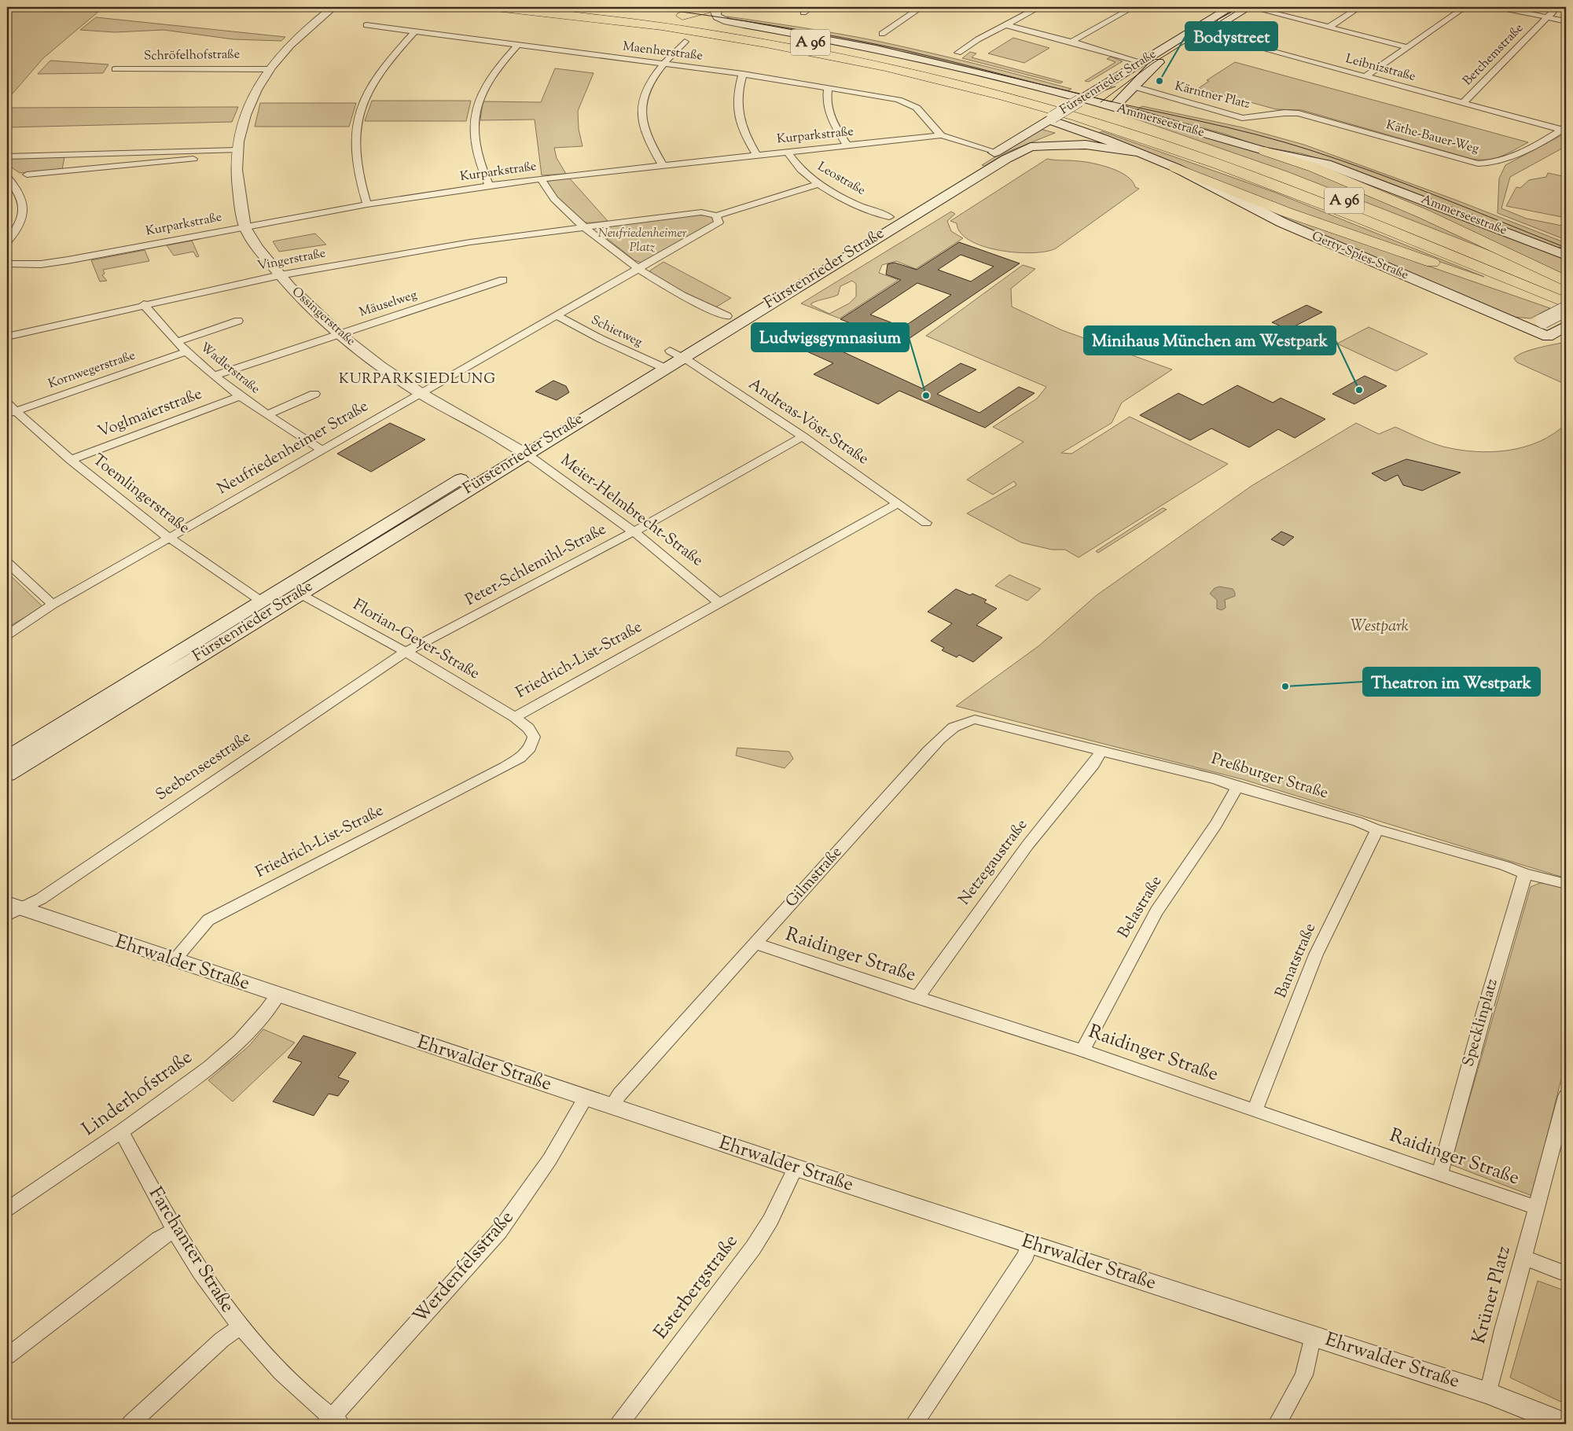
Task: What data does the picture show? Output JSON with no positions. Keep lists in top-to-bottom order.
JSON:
{
  "streets": {
    "highway": ["A 96"],
    "main road": ["Fürstenrieder Straße", "Ammerseestraße", "Gerty-Spies-Straße"],
    "street": [
      "Maenherstraße",
      "Berchemstraße",
      "Schröfelhofstraße",
      "Leibnizstraße",
      "Kärntner Platz",
      "Kurparkstraße",
      "Käthe-Bauer-Weg",
      "Leostraße",
      "Vingerstraße",
      "Mäuselweg",
      "Ossingerstraße",
      "Schietweg",
      "Wadlerstraße",
      "Kornwegerstraße",
      "Voglmaierstraße",
      "Andreas-Vöst-Straße",
      "Neufriedenheimer Straße",
      "Toemlingerstraße",
      "Meier-Helmbrecht-Straße",
      "Peter-Schlemihl-Straße",
      "Florian-Geyer-Straße",
      "Friedrich-List-Straße",
      "Seebenseestraße",
      "Preßburger Straße",
      "Netzegaustraße",
      "Gilmstraße",
      "Belastraße",
      "Raidinger Straße",
      "Banatstraße",
      "Ehrwalder Straße",
      "Specklinplatz",
      "Linderhofstraße",
      "Farchanter Straße",
      "Werdenfelsstraße",
      "Esterbergstraße",
      "Krüner Platz"
    ]
  },
  "crossings": [
    ["Maenherstraße", "Kurparkstraße"],
    ["Berchemstraße", "Leibnizstraße"],
    ["Leibnizstraße", "Fürstenrieder Straße"],
    ["Leibnizstraße", "Käthe-Bauer-Weg"],
    ["Fürstenrieder Straße", "Kärntner Platz"],
    ["Fürstenrieder Straße", "Ammerseestraße"],
    ["Fürstenrieder Straße", "Kurparkstraße"],
    ["Fürstenrieder Straße", "Leostraße"],
    ["Fürstenrieder Straße", "Ossingerstraße"],
    ["Fürstenrieder Straße", "Schietweg"],
    ["Fürstenrieder Straße", "Andreas-Vöst-Straße"],
    ["Fürstenrieder Straße", "Toemlingerstraße"],
    ["Fürstenrieder Straße", "Meier-Helmbrecht-Straße"],
    ["Fürstenrieder Straße", "Florian-Geyer-Straße"],
    ["Kärntner Platz", "Käthe-Bauer-Weg"],
    ["Kurparkstraße", "Leostraße"],
    ["Kurparkstraße", "Ossingerstraße"],
    ["Vingerstraße", "Ossingerstraße"],
    ["Vingerstraße", "Wadlerstraße"],
    ["Mäuselweg", "Ossingerstraße"],
    ["Mäuselweg", "Wadlerstraße"],
    ["Ossingerstraße", "Neufriedenheimer Straße"],
    ["Ossingerstraße", "Meier-Helmbrecht-Straße"],
    ["Schietweg", "Neufriedenheimer Straße"],
    ["Wadlerstraße", "Kornwegerstraße"],
    ["Wadlerstraße", "Voglmaierstraße"],
    ["Wadlerstraße", "Neufriedenheimer Straße"],
    ["Kornwegerstraße", "Toemlingerstraße"],
    ["Voglmaierstraße", "Toemlingerstraße"],
    ["Andreas-Vöst-Straße", "Peter-Schlemihl-Straße"],
    ["Andreas-Vöst-Straße", "Friedrich-List-Straße"],
    ["Neufriedenheimer Straße", "Toemlingerstraße"],
    ["Meier-Helmbrecht-Straße", "Peter-Schlemihl-Straße"],
    ["Meier-Helmbrecht-Straße", "Friedrich-List-Straße"],
    ["Peter-Schlemihl-Straße", "Florian-Geyer-Straße"],
    ["Peter-Schlemihl-Straße", "Seebenseestraße"],
    ["Florian-Geyer-Straße", "Friedrich-List-Straße"],
    ["Florian-Geyer-Straße", "Seebenseestraße"],
    ["Friedrich-List-Straße", "Ehrwalder Straße"],
    ["Seebenseestraße", "Ehrwalder Straße"],
    ["Preßburger Straße", "Netzegaustraße"],
    ["Preßburger Straße", "Gilmstraße"],
    ["Preßburger Straße", "Belastraße"],
    ["Preßburger Straße", "Banatstraße"],
    ["Preßburger Straße", "Specklinplatz"],
    ["Netzegaustraße", "Raidinger Straße"],
    ["Gilmstraße", "Raidinger Straße"],
    ["Gilmstraße", "Ehrwalder Straße"],
    ["Belastraße", "Raidinger Straße"],
    ["Raidinger Straße", "Banatstraße"],
    ["Raidinger Straße", "Specklinplatz"],
    ["Raidinger Straße", "Krüner Platz"],
    ["Ehrwalder Straße", "Linderhofstraße"],
    ["Ehrwalder Straße", "Werdenfelsstraße"],
    ["Ehrwalder Straße", "Esterbergstraße"],
    ["Ehrwalder Straße", "Krüner Platz"],
    ["Linderhofstraße", "Farchanter Straße"],
    ["Farchanter Straße", "Werdenfelsstraße"]
  ],
  "districts": ["KURPARKSIEDLUNG"],
  "parks": ["Neufriedenheimer Platz", "Westpark"],
  "places": [
    "Bodystreet",
    "Minihaus München am Westpark",
    "Ludwigsgymnasium",
    "Theatron im Westpark"
  ]
}
